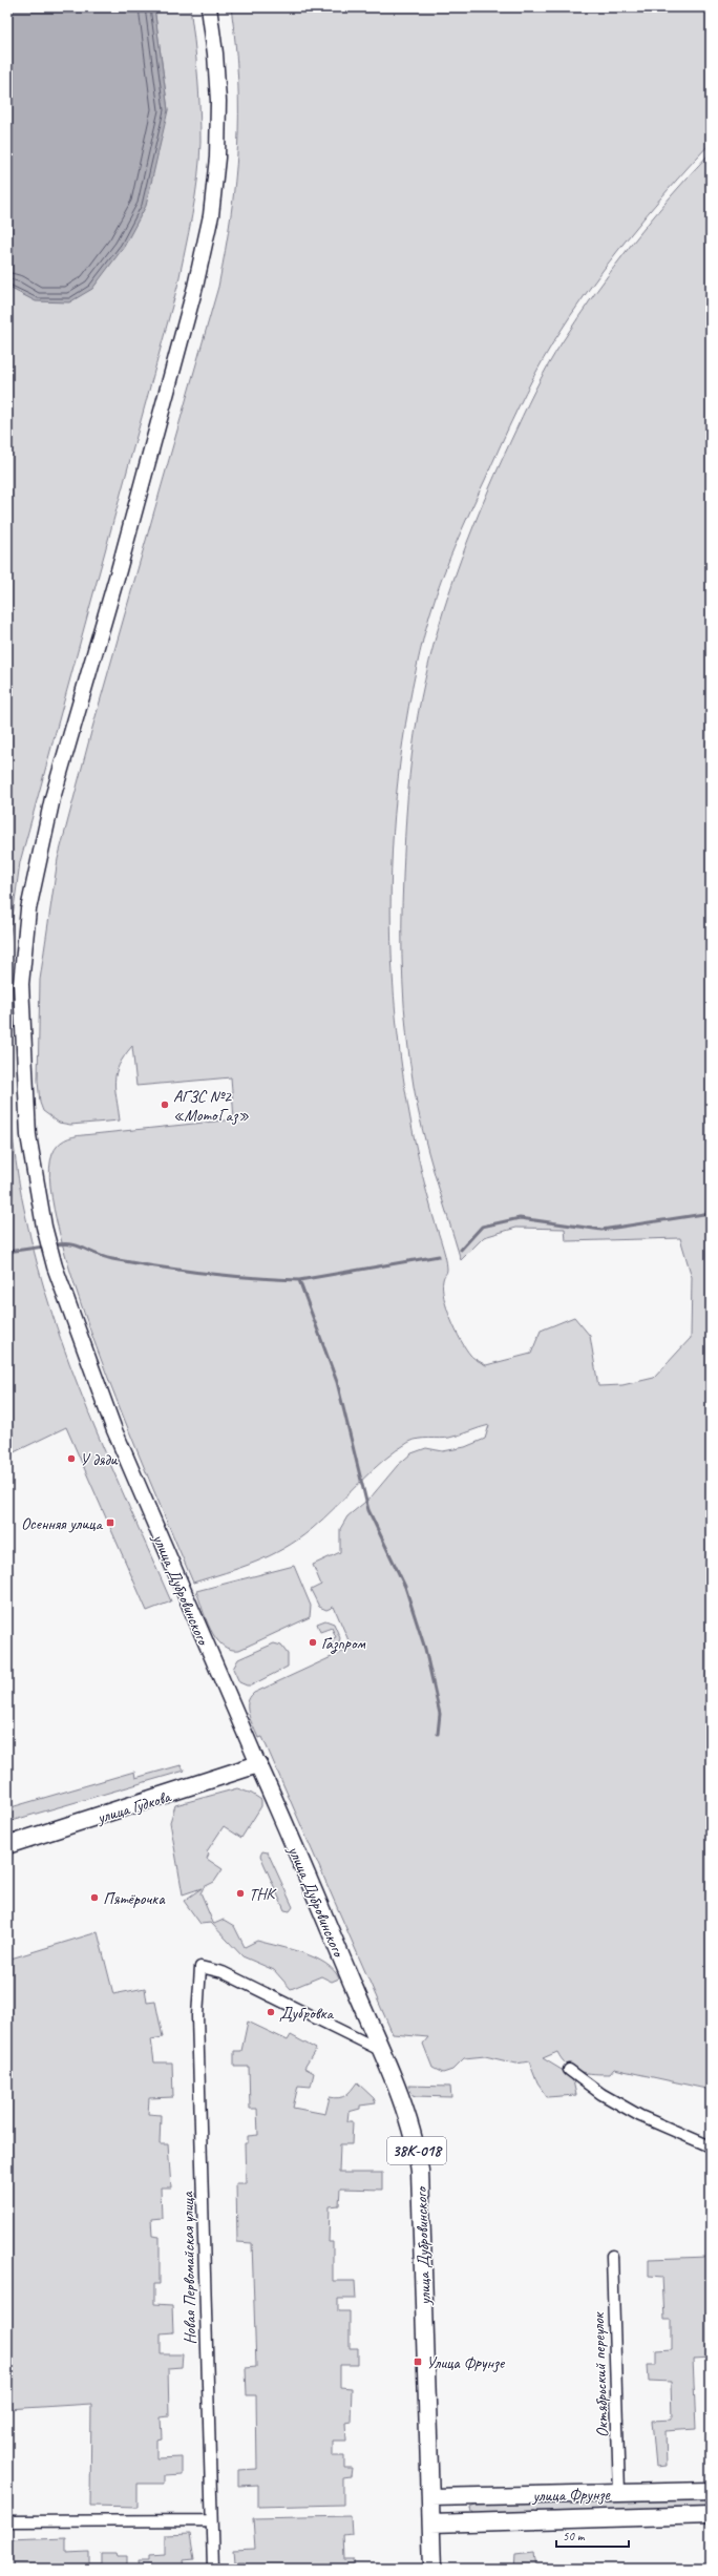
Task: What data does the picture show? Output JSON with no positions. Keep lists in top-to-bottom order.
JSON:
{
  "streets": {
    "main road": [
      "улица Дубровинского",
      "улица Гудкова",
      "38К-018",
      "улица Фрунзе"
    ],
    "street": ["Новая Первомайская улица", "Октябрьский переулок"]
  },
  "crossings": [
    ["улица Дубровинского", "улица Гудкова"],
    ["улица Дубровинского", "Новая Первомайская улица"],
    ["улица Дубровинского", "улица Фрунзе"],
    ["Октябрьский переулок", "улица Фрунзе"]
  ],
  "places": {
    "other": [
      "АГЗС №2 «МотоГаз»",
      "У дяди",
      "Газпром",
      "ТНК",
      "Пятёрочка",
      "Дубровка"
    ],
    "transit": ["Осенняя улица", "Улица Фрунзе"]
  },
  "scale_bar": "50 m"
}
